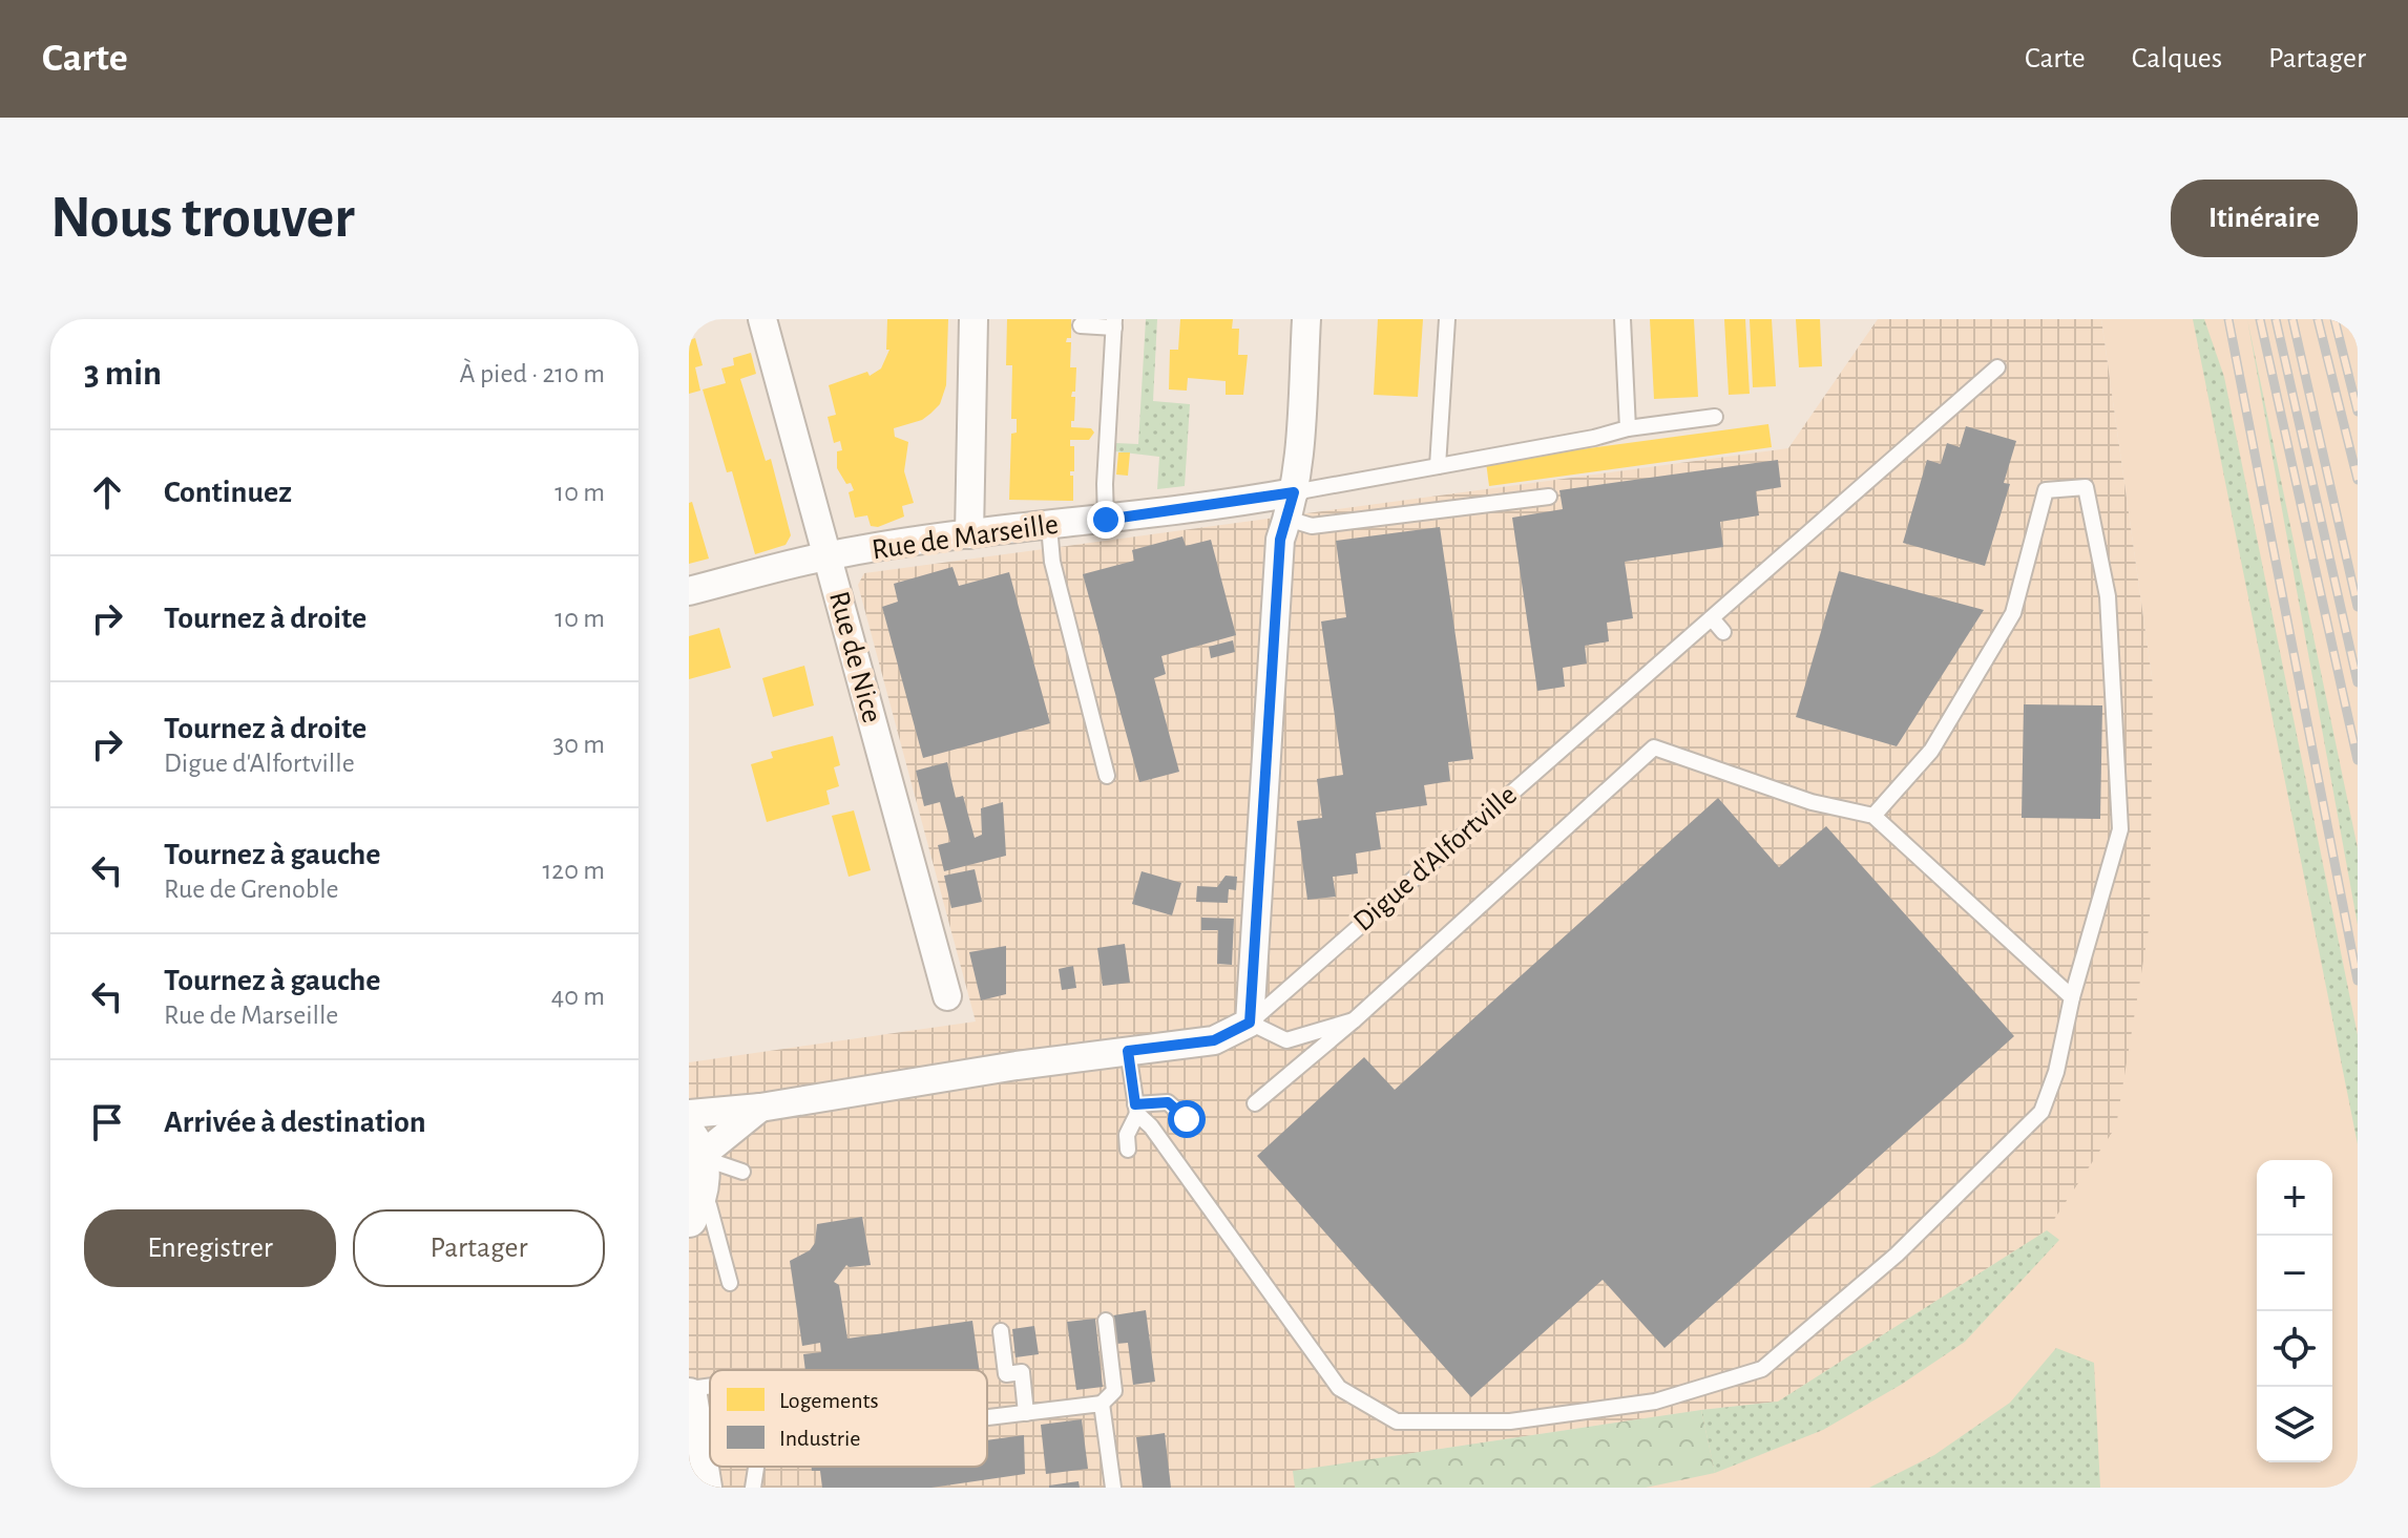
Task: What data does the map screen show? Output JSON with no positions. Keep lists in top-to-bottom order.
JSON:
{
  "streets": {
    "street": ["Rue de Marseille", "Rue de Nice", "Digue d'Alfortville"]
  },
  "crossings": [
    ["Rue de Marseille", "Rue de Nice"]
  ],
  "legend": ["Logements", "Industrie"],
  "page": {
    "header": "Carte",
    "nav": ["Carte", "Calques", "Partager"],
    "buttons": [
      "Itinéraire",
      ["Enregistrer", "Partager"]
    ],
    "title": "Nous trouver",
    "heading": ["3 min", "À pied · 210 m"],
    "list": [
      ["Continuez", "10 m"],
      ["Tournez à droite", "10 m"],
      ["Tournez à droite", "Digue d'Alfortville", "30 m"],
      ["Tournez à gauche", "Rue de Grenoble", "120 m"],
      ["Tournez à gauche", "Rue de Marseille", "40 m"],
      "Arrivée à destination"
    ],
    "map_buttons": ["+", "−"]
  }
}
